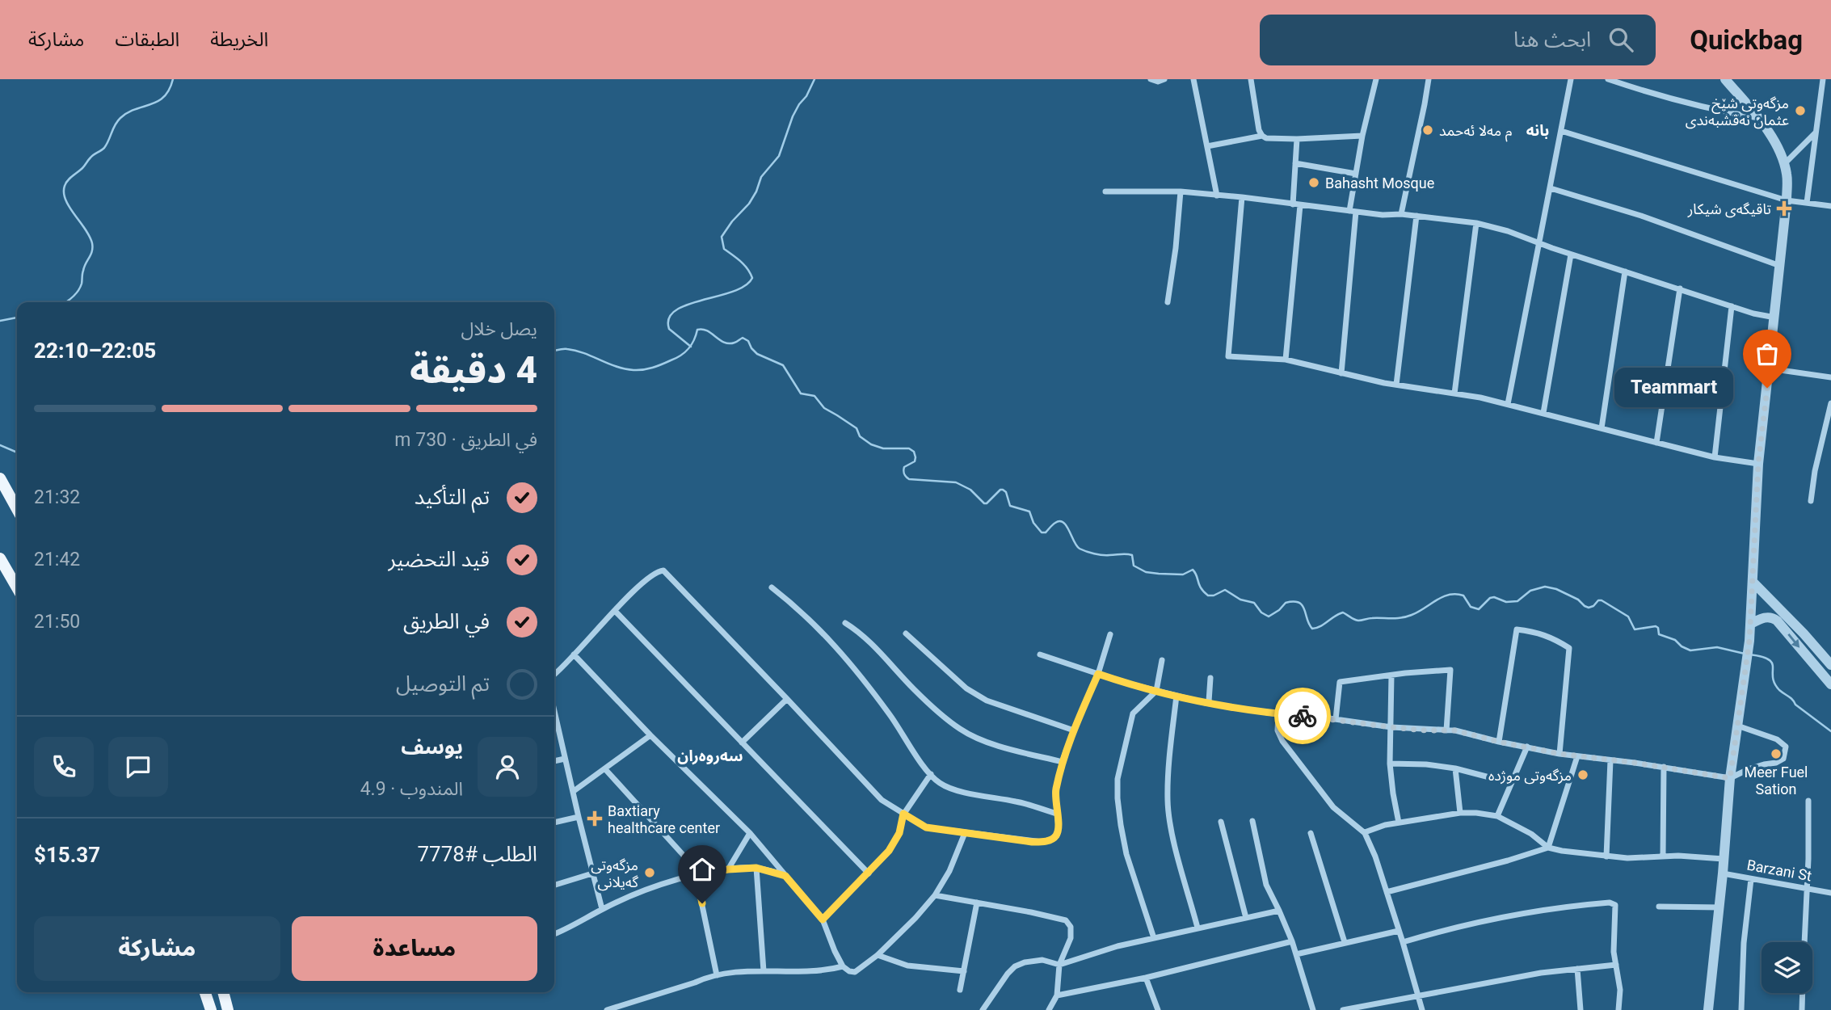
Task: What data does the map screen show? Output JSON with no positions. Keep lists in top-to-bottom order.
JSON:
{
  "streets": {
    "street": ["Barzani St"]
  },
  "districts": ["بانە", "سەروەران"],
  "places": {
    "other": [
      "مزگەوتی شێخ عثمان نەقشبەندی",
      "م مەلا ئەحمد",
      "Bahasht Mosque",
      "Teammart",
      "Meer Fuel Sation",
      "مزگەوتی موژدە",
      "مزگەوتی گەیلانی"
    ],
    "health": ["تاقیگەی شیکار", "Baxtiary healthcare center"]
  },
  "page": {
    "header": "Quickbag",
    "search": "ابحث هنا",
    "nav": ["الخريطة", "الطبقات", "مشاركة"],
    "heading": ["4 دقيقة", "يصل خلال", "22:05–22:10"],
    "panel": [
      "يوسف",
      "المندوب · 4.9",
      "الطلب #7778",
      "$15.37"
    ],
    "bubble": "Teammart",
    "bar": "في الطريق · 730 m",
    "list": [
      ["تم التأكيد", "21:32"],
      ["قيد التحضير", "21:42"],
      ["في الطريق", "21:50"],
      "تم التوصيل"
    ],
    "buttons": ["مساعدة", "مشاركة"]
  }
}
